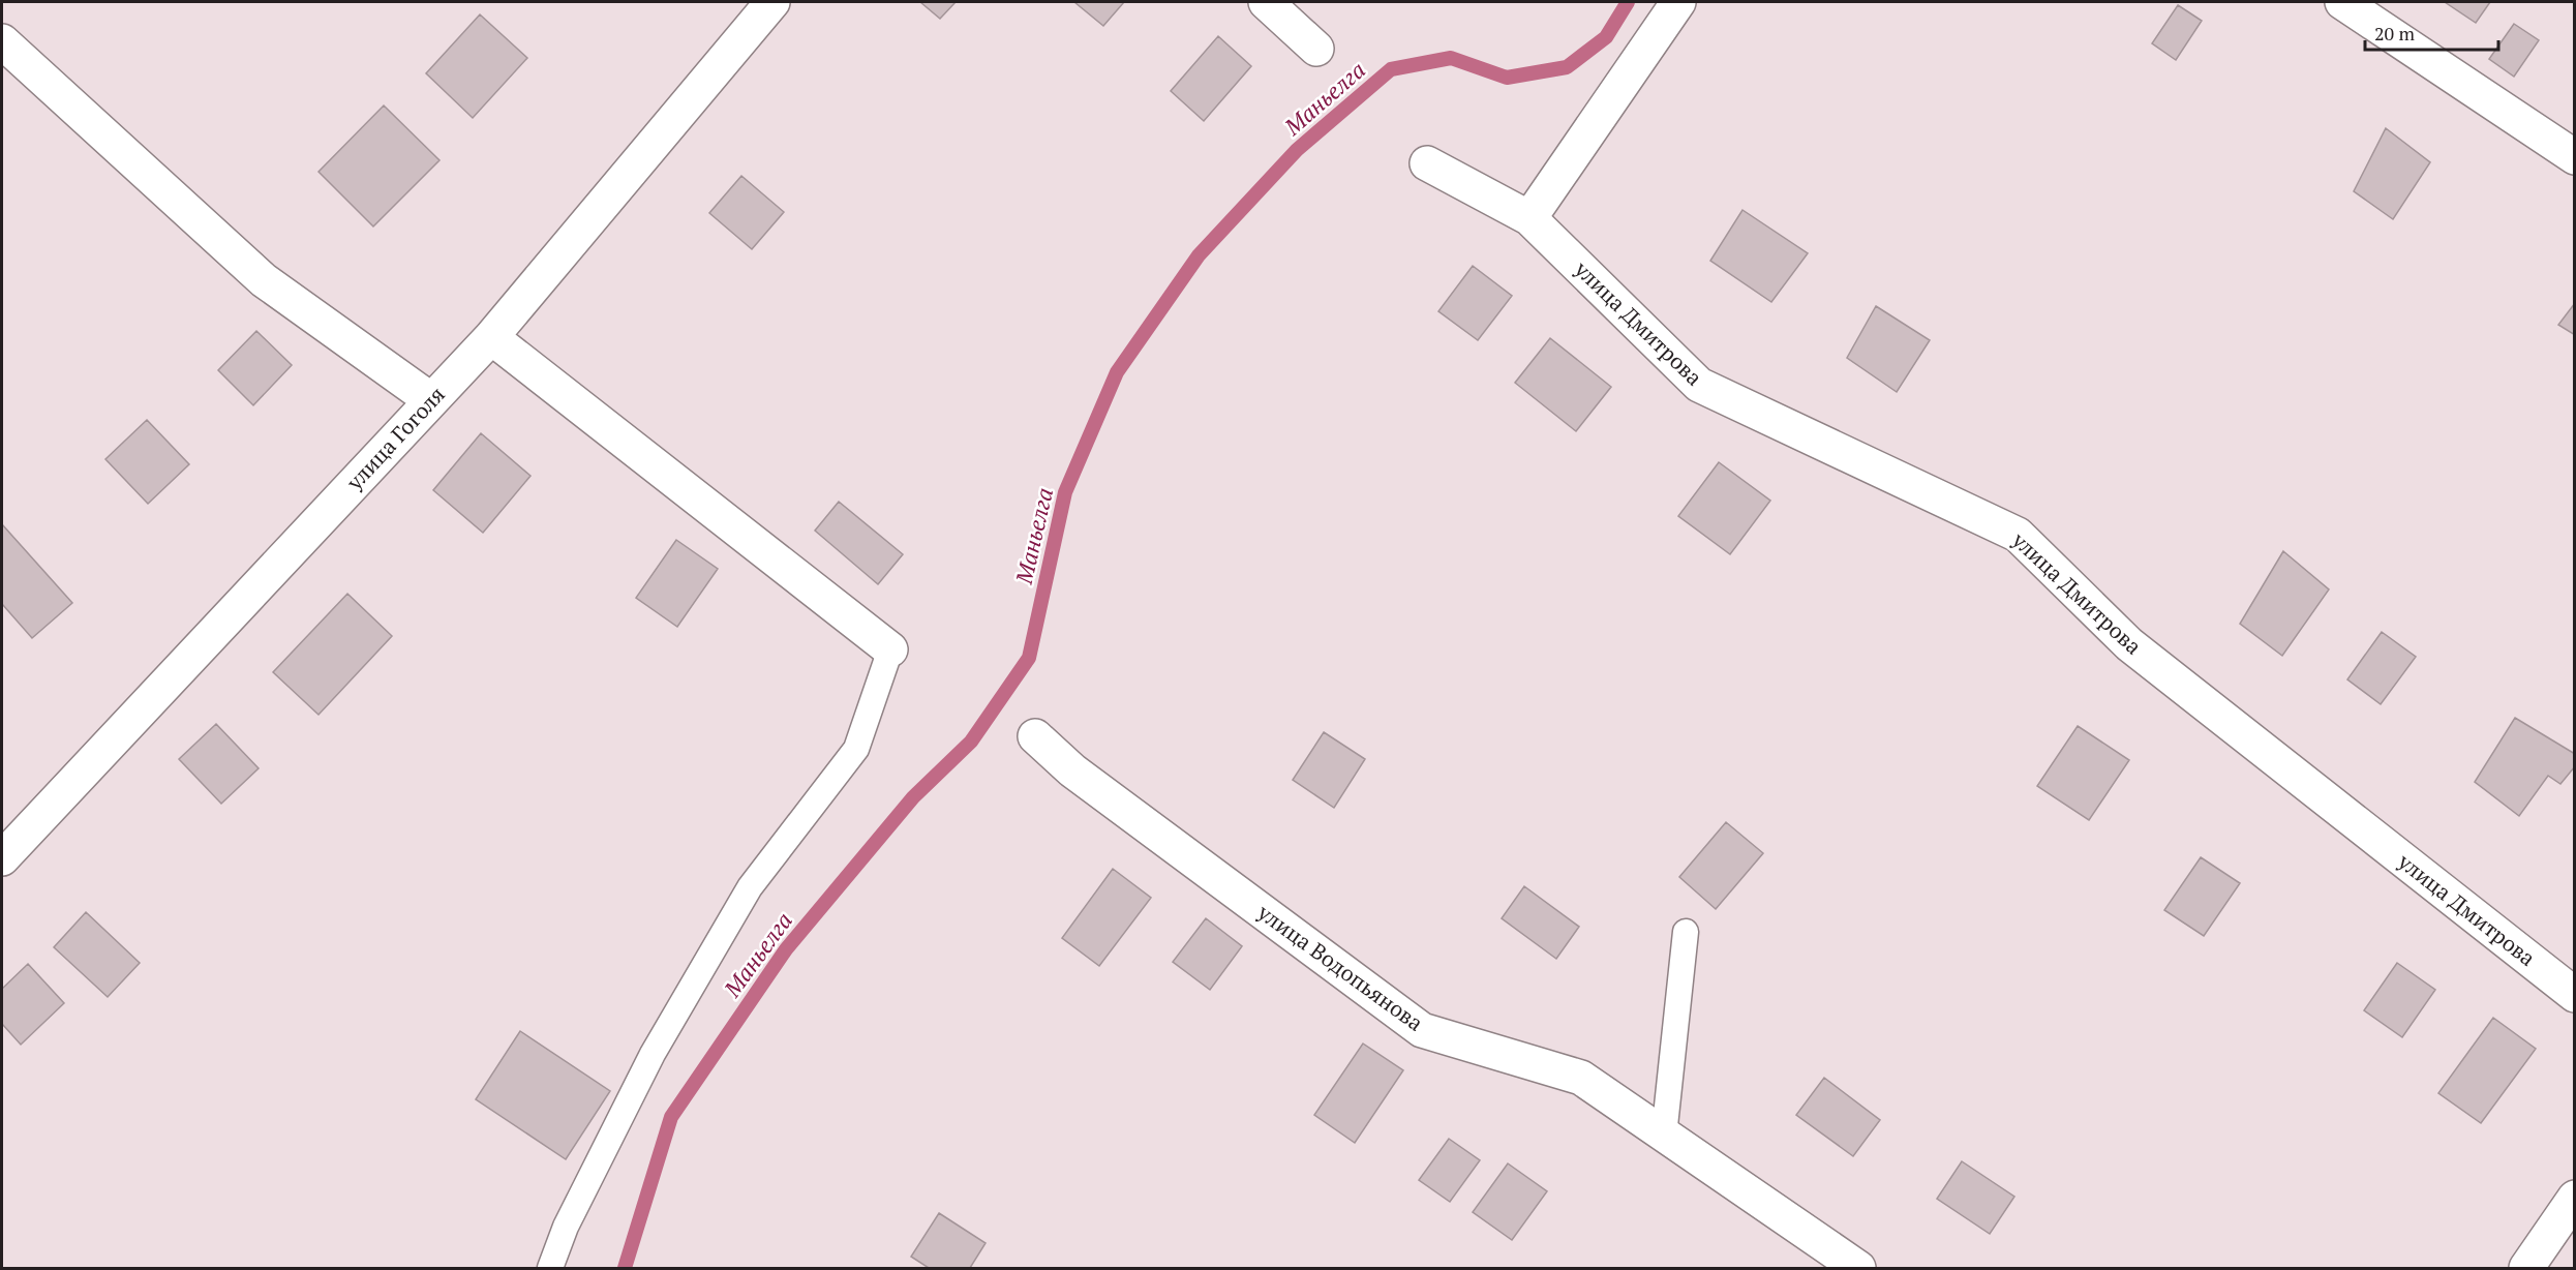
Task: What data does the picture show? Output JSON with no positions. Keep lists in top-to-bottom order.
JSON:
{
  "streets": {
    "street": ["улица Дмитрова", "улица Гоголя", "улица Водопьянова"]
  },
  "water": ["Маньелга"],
  "scale_bar": "20 m"
}
